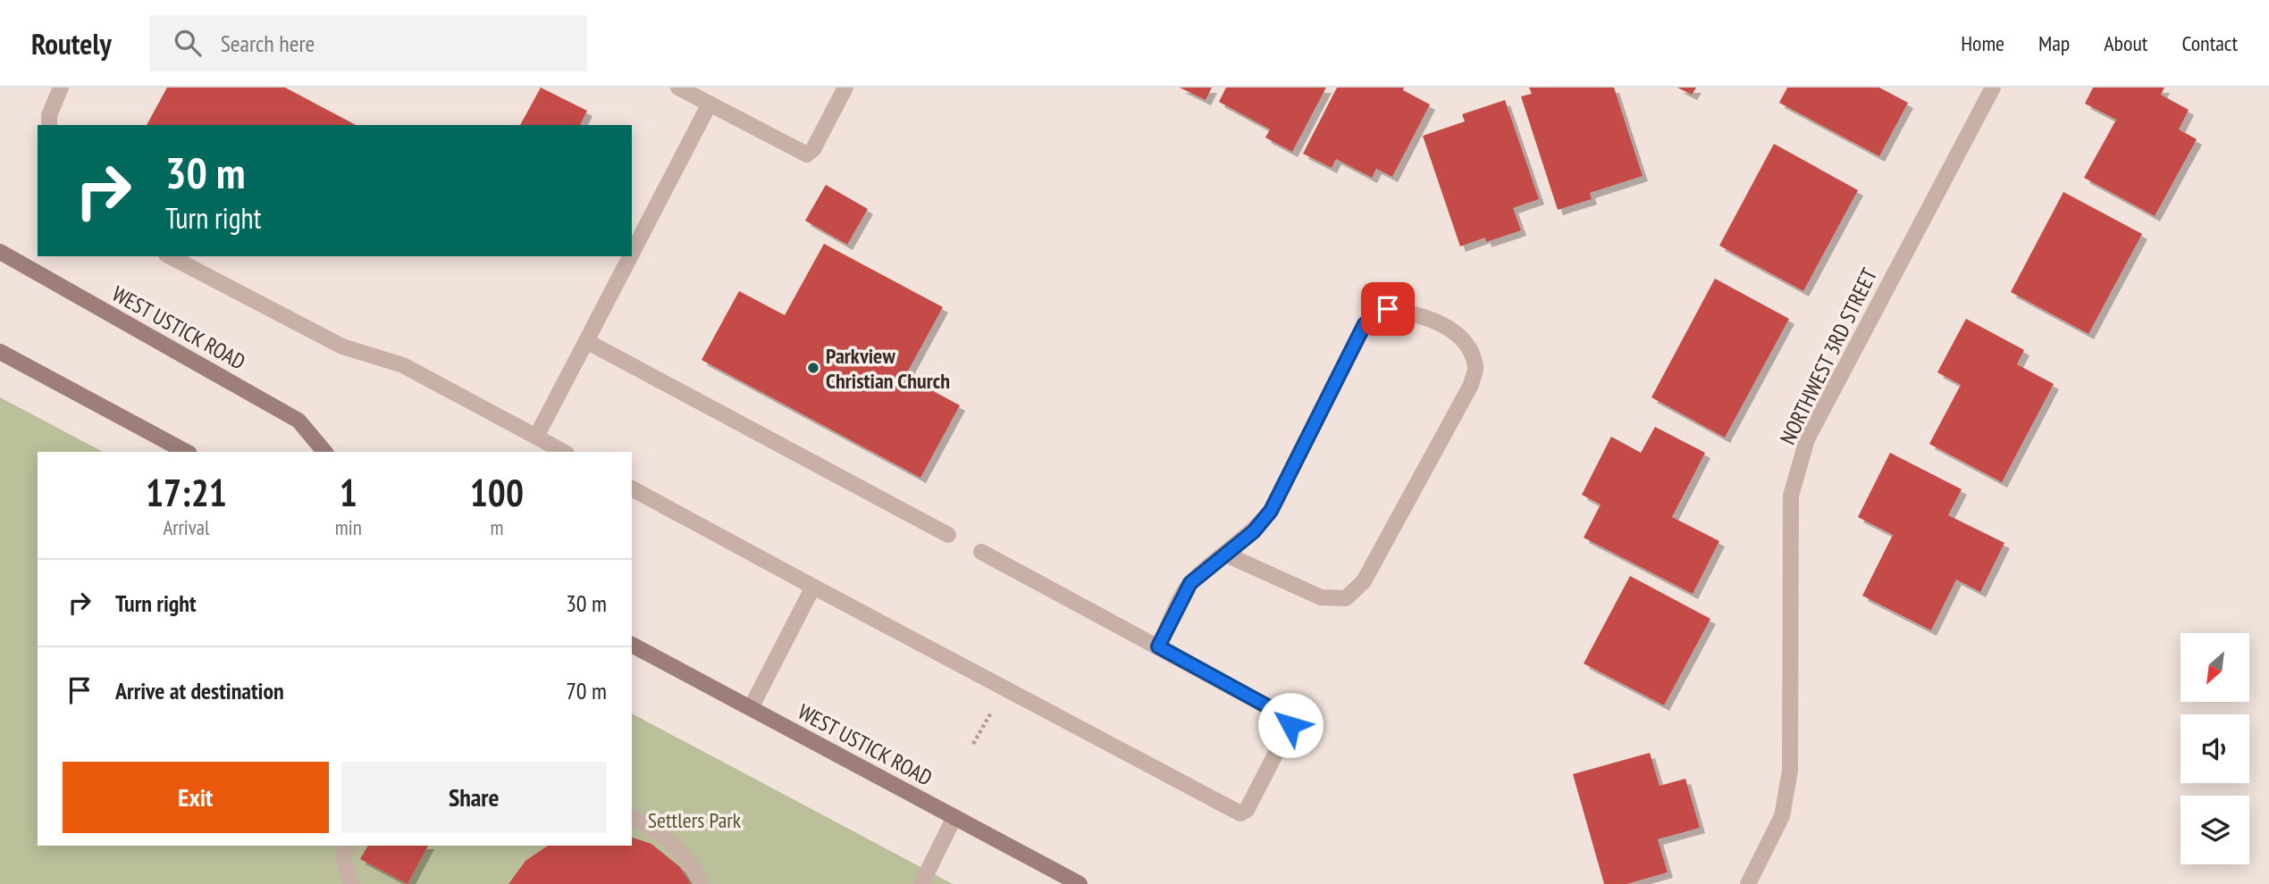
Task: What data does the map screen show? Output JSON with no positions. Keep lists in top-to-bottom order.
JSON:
{
  "streets": {
    "main road": ["WEST USTICK ROAD"],
    "street": ["NORTHWEST 3RD STREET"]
  },
  "parks": ["Settlers Park"],
  "places": ["Parkview Christian Church"],
  "north": "bottom left",
  "page": {
    "header": "Routely",
    "search": "Search here",
    "nav": [
      "Home",
      "Map",
      "About",
      "Contact"
    ],
    "turn": ["30 m", "Turn right"],
    "eta": [
      "17:21",
      "Arrival",
      "1",
      "min",
      "100",
      "m"
    ],
    "list": [
      {
        "name": "Turn right",
        "value": "30 m"
      },
      {
        "name": "Arrive at destination",
        "value": "70 m"
      }
    ],
    "buttons": ["Exit", "Share"]
  }
}
